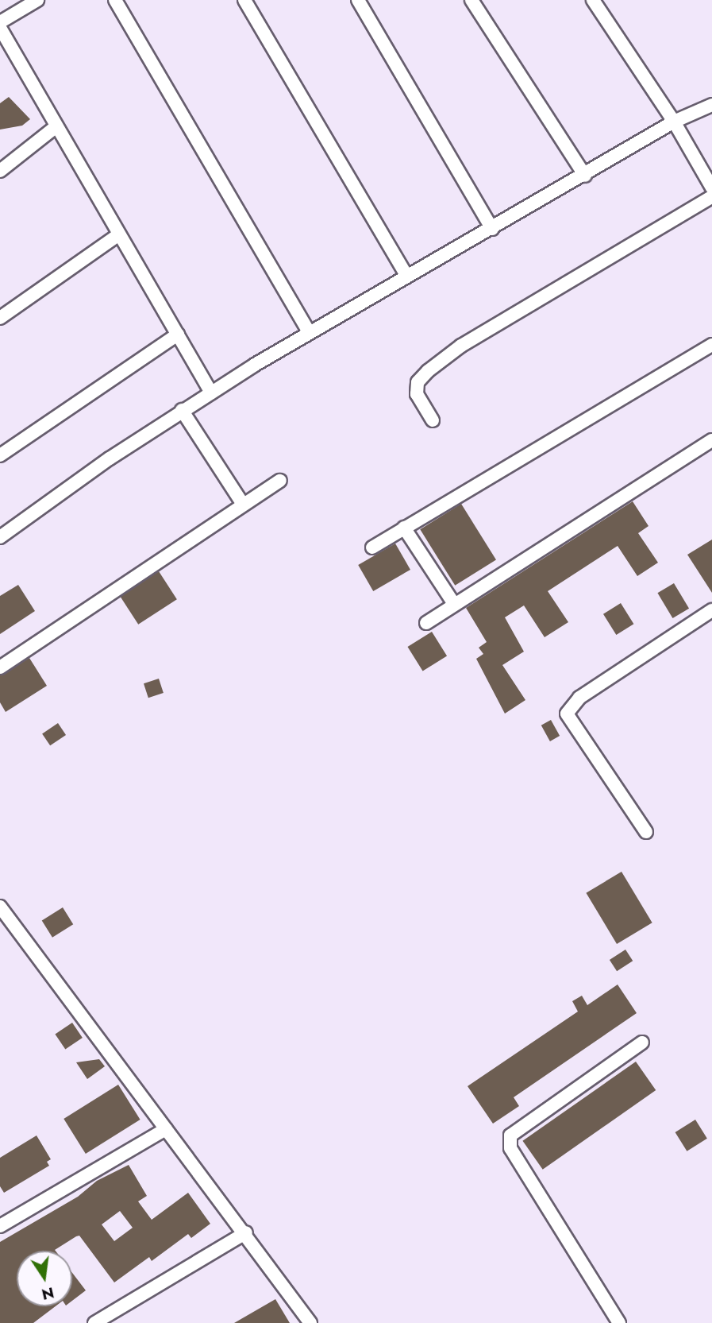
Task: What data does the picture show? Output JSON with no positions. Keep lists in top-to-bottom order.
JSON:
{
  "north": "bottom"
}
